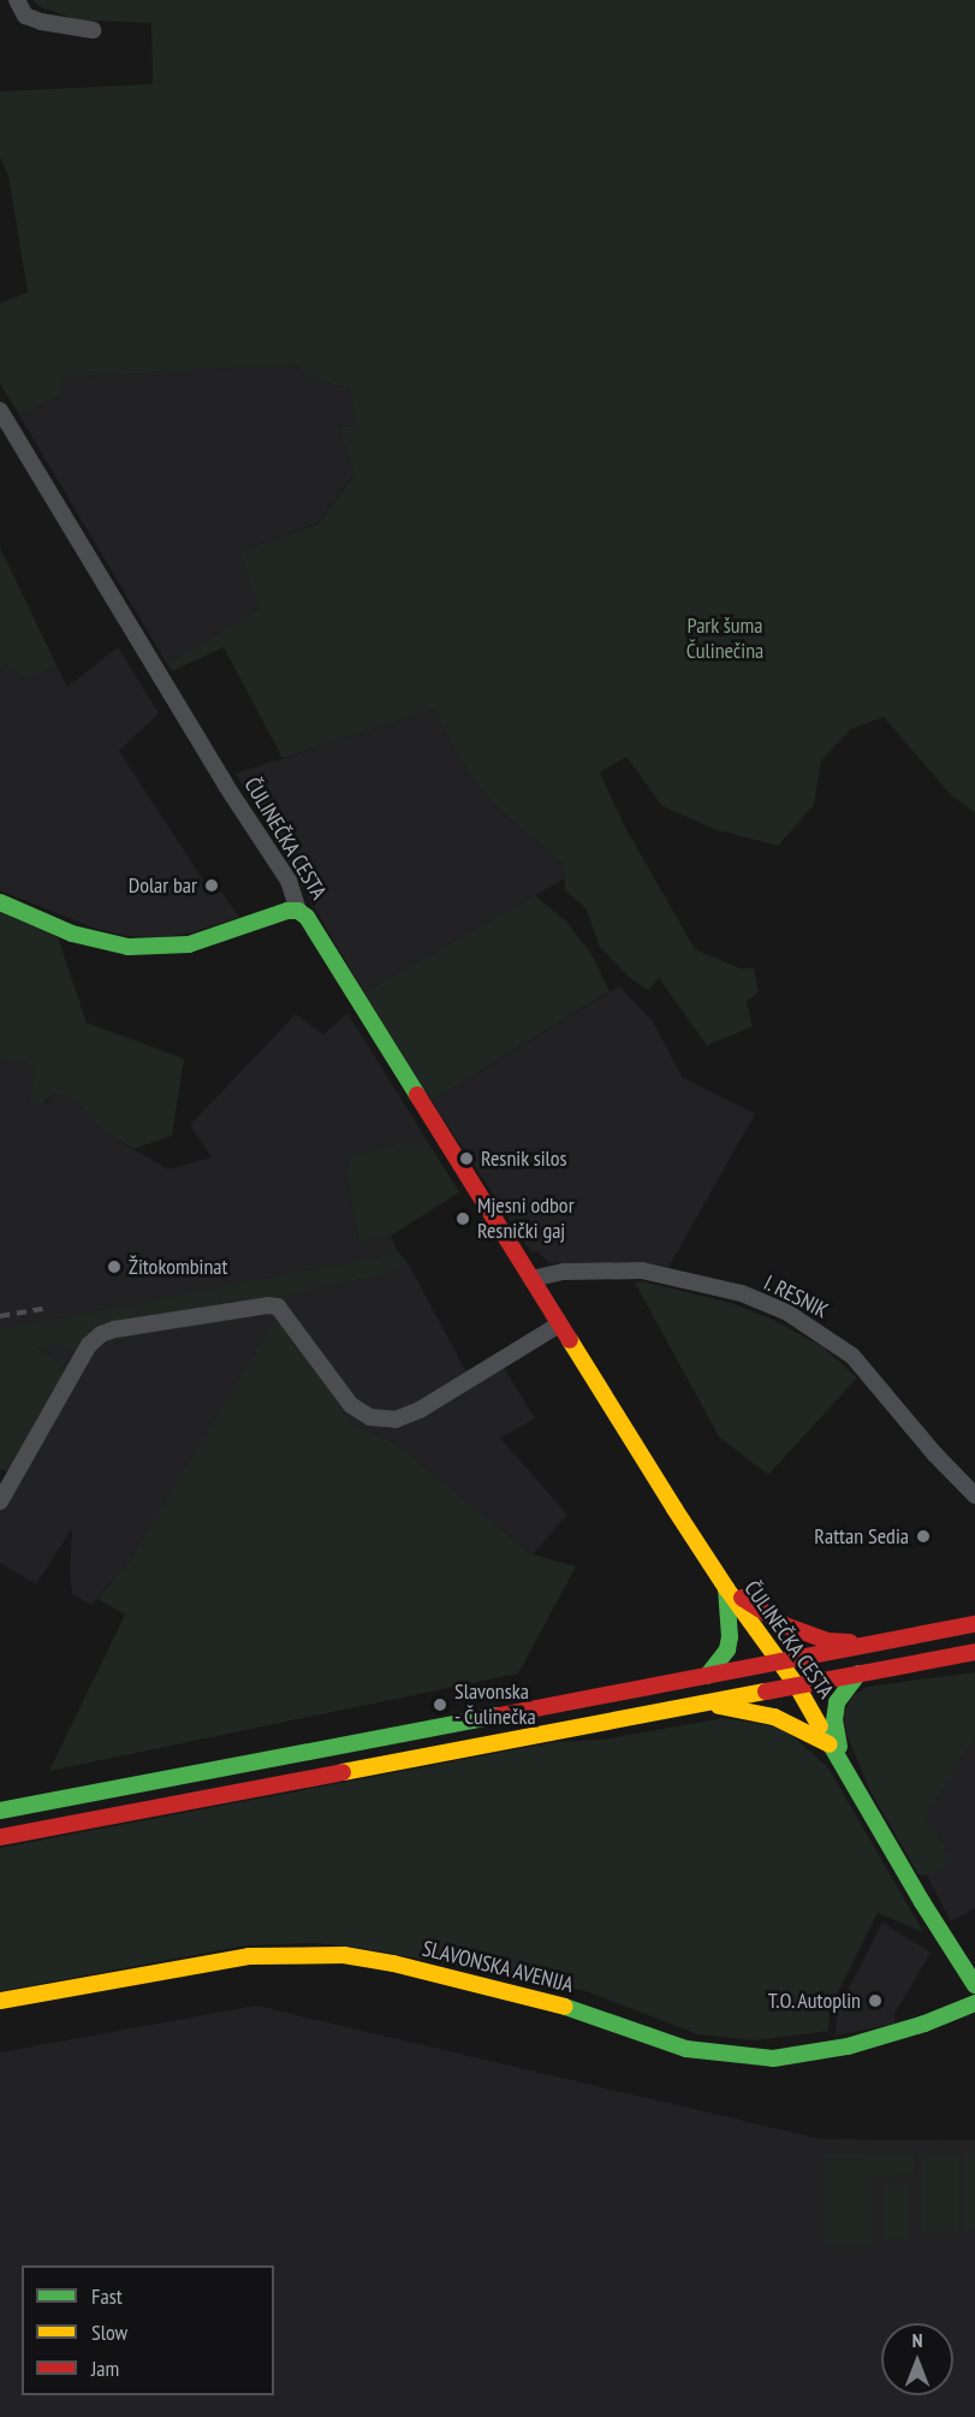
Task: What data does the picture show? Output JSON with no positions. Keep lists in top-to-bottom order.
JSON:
{
  "streets": {
    "street": ["ČULINEČKA CESTA", "I. RESNIK", "SLAVONSKA AVENIJA"]
  },
  "crossings": [
    ["ČULINEČKA CESTA", "I. RESNIK"]
  ],
  "parks": ["Park šuma Čulinečina"],
  "places": [
    "Dolar bar",
    "Resnik silos",
    "Mjesni odbor Resnički gaj",
    "Žitokombinat",
    "Rattan Sedia",
    "Slavonska - Čulinečka",
    "T.O. Autoplin"
  ],
  "legend": ["Fast", "Slow", "Jam"],
  "north": "top"
}
